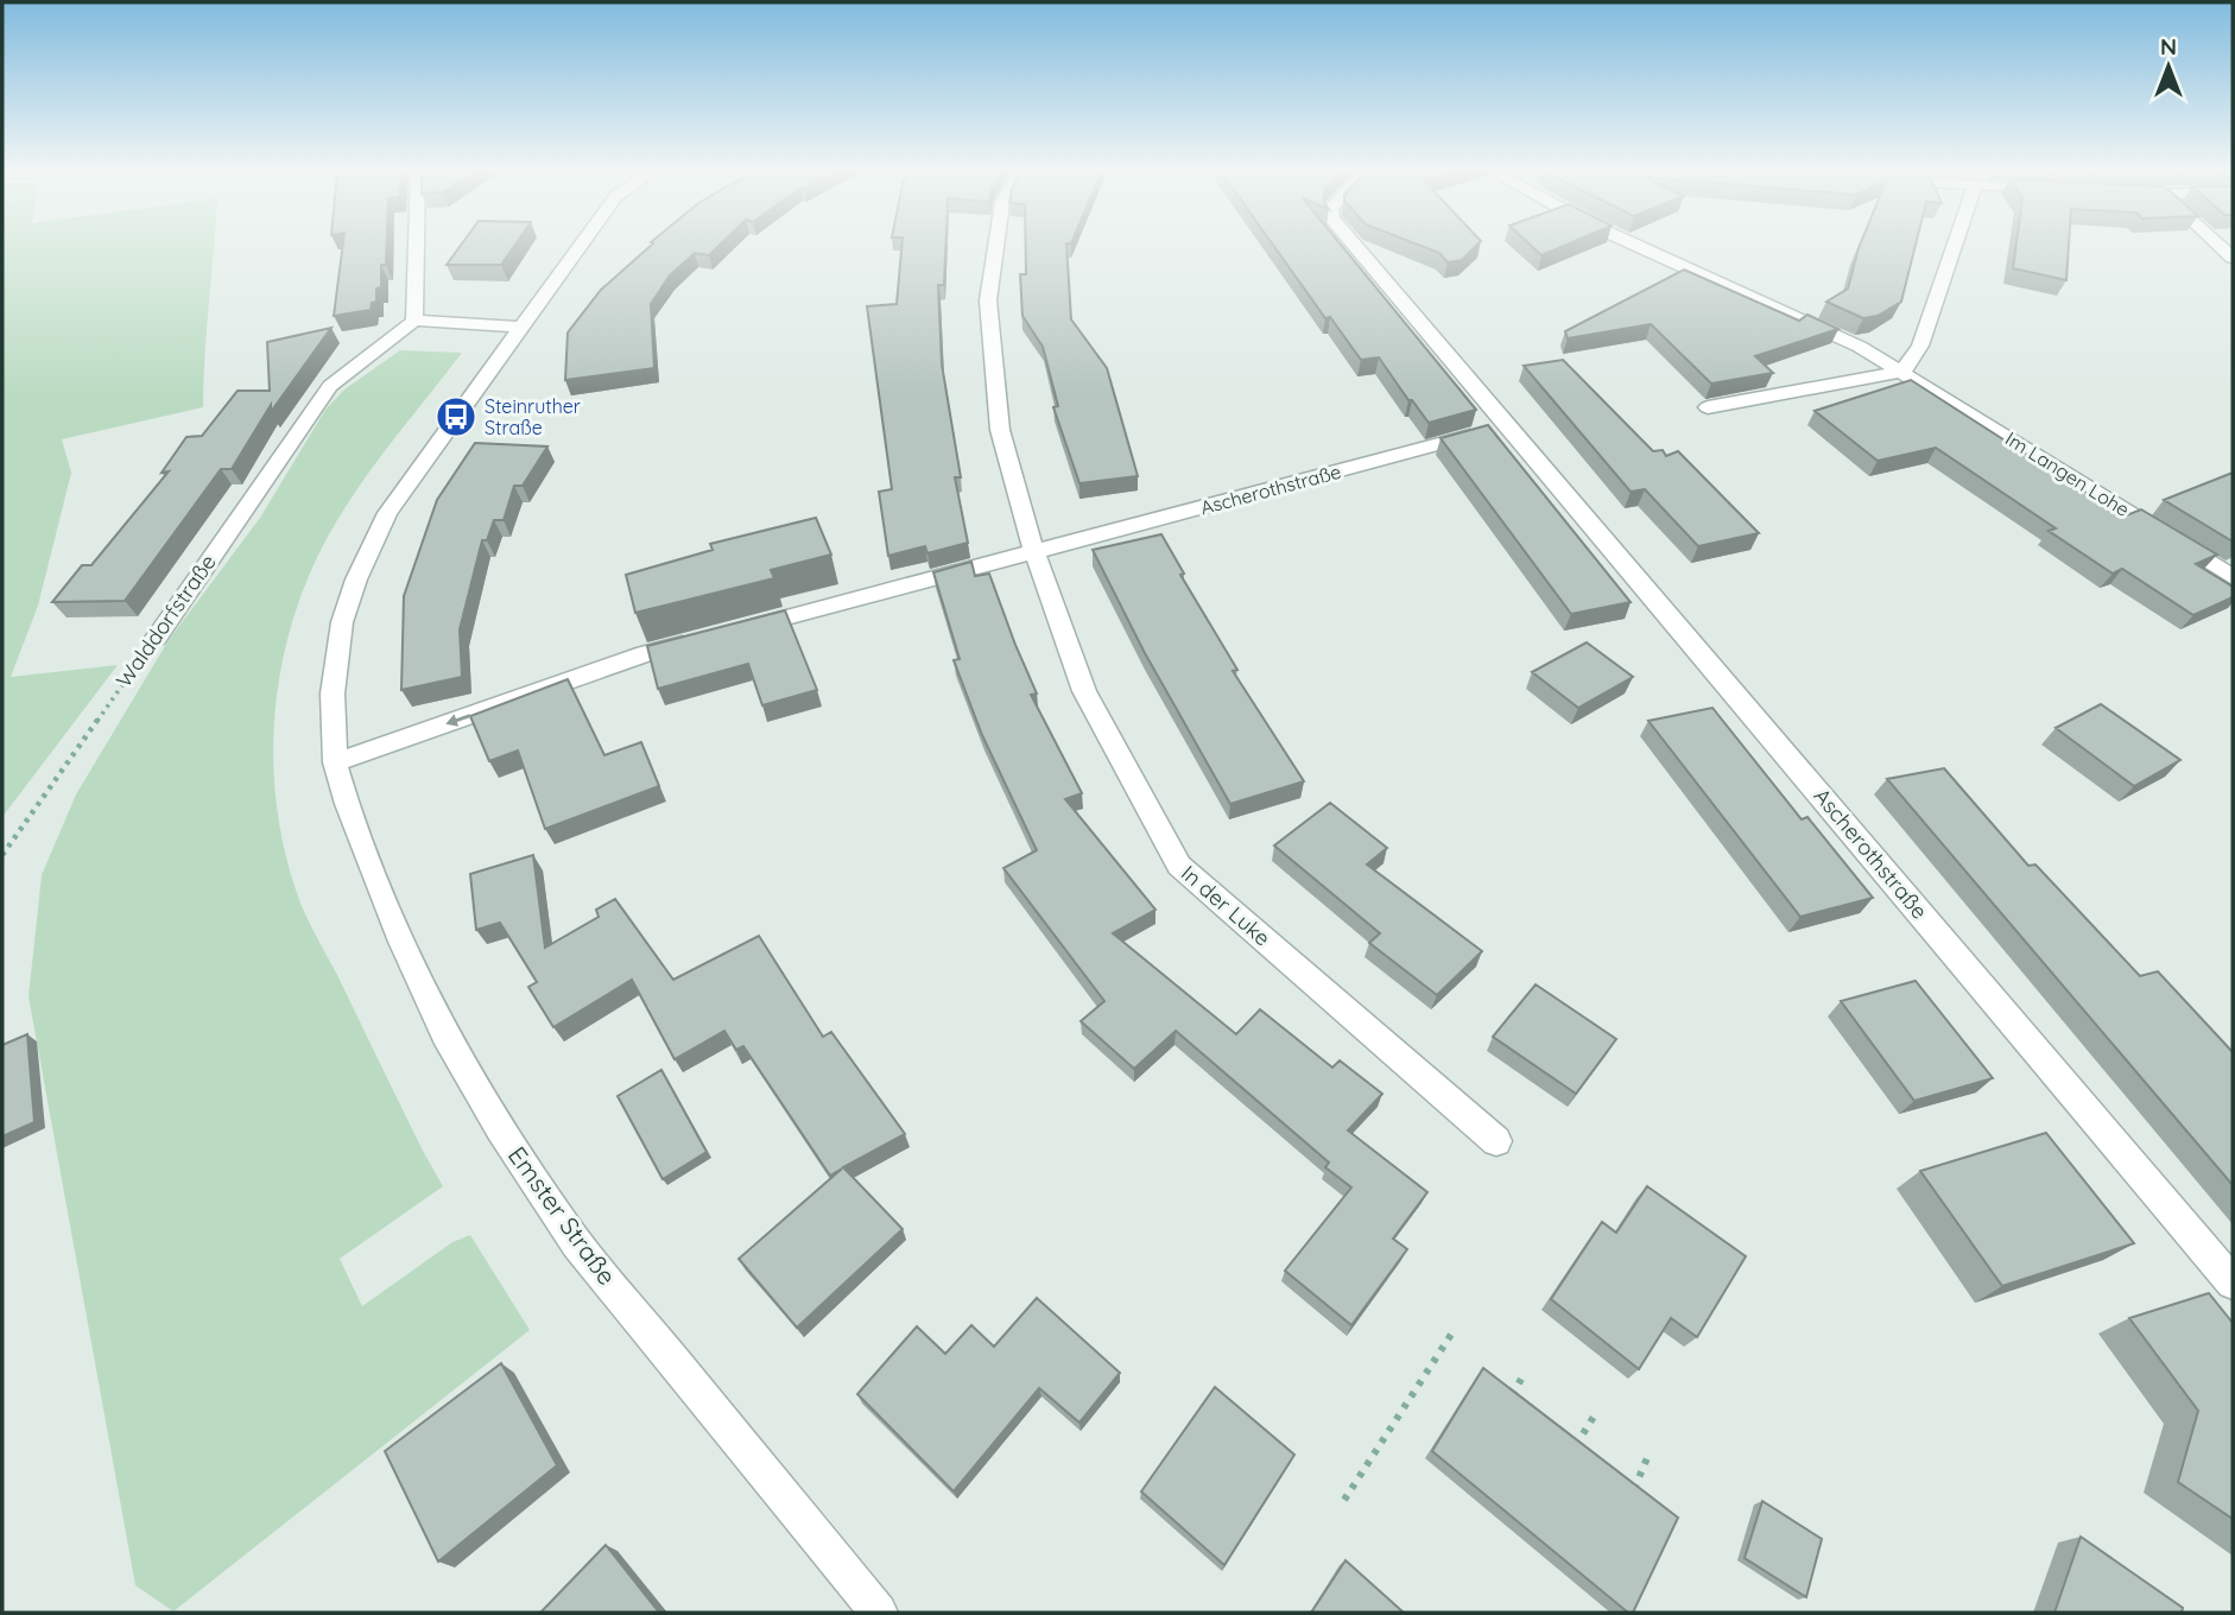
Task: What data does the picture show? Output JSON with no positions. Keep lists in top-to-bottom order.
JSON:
{
  "streets": {
    "street": [
      "Im Langen Lohe",
      "Ascherothstraße",
      "Walddorfstraße",
      "In der Luke",
      "Emster Straße"
    ]
  },
  "crossings": [
    ["Ascherothstraße", "In der Luke"]
  ],
  "places": {
    "bus stop": ["Steinruther Straße"]
  },
  "north": "top"
}
